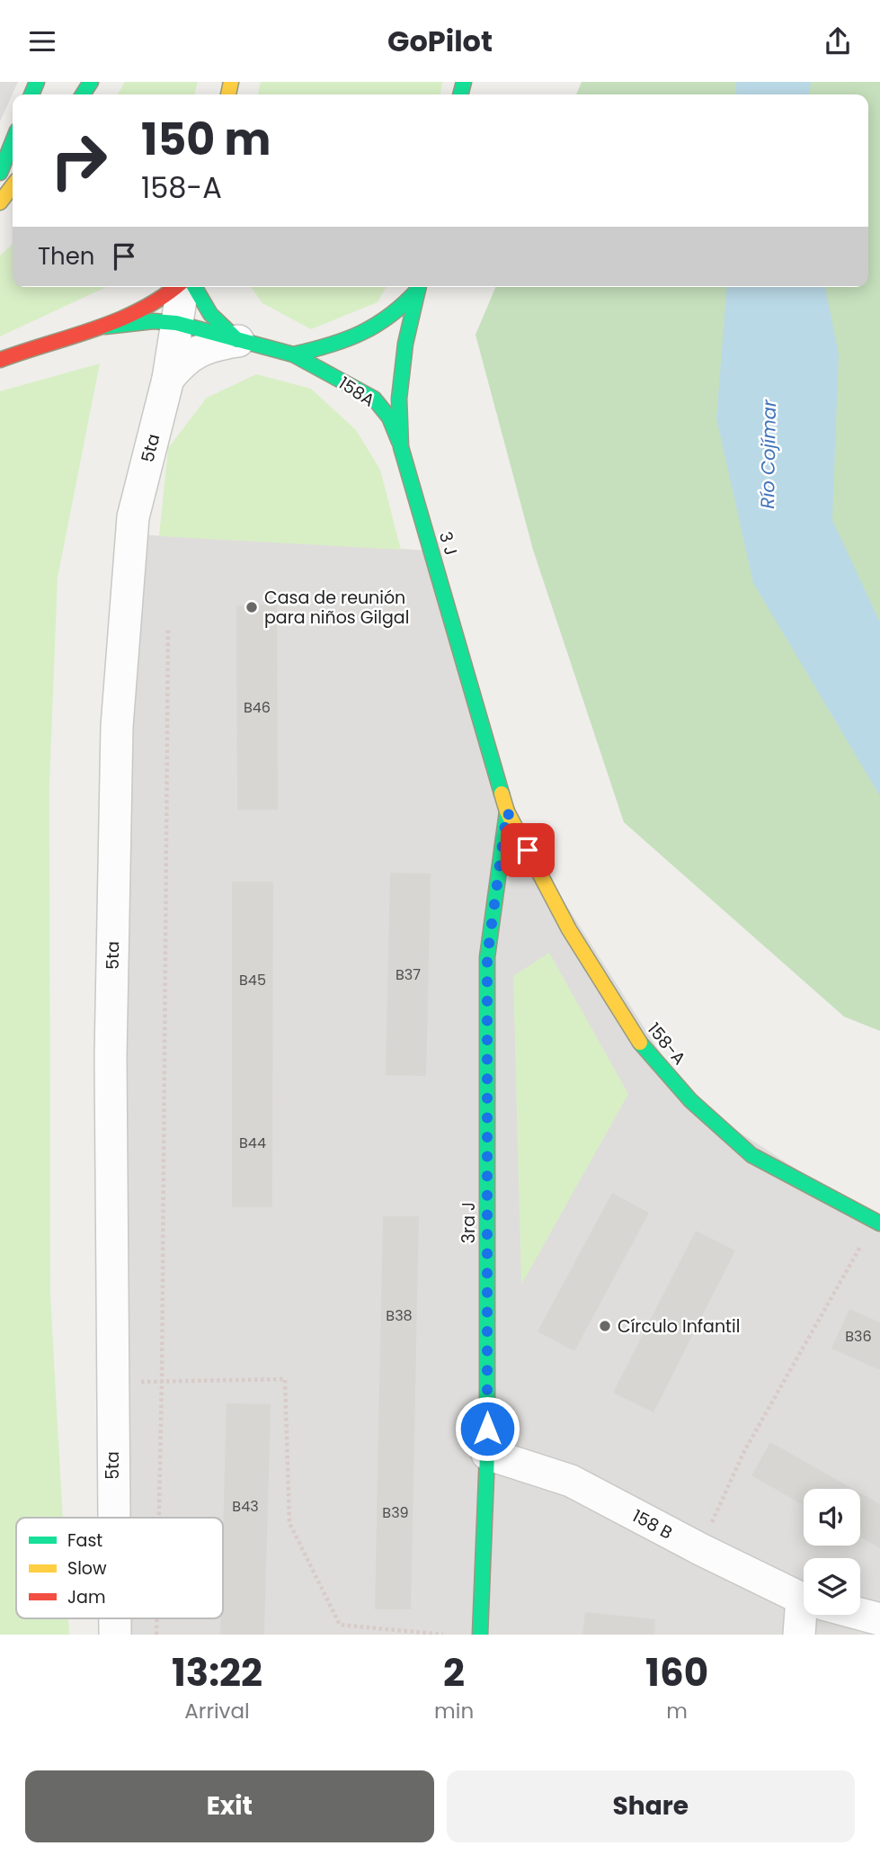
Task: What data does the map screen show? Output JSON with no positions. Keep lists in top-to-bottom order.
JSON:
{
  "streets": {
    "street": [
      "158A",
      "5ta",
      "3 J",
      "158-A",
      "3ra J",
      "158 B"
    ]
  },
  "crossings": [
    ["158A", "5ta"],
    ["158A", "3 J"],
    ["3 J", "158-A"],
    ["3 J", "3ra J"],
    ["158-A", "3ra J"],
    ["3ra J", "158 B"]
  ],
  "water": ["Río Cojímar"],
  "places": ["Casa de reunión para niños Gilgal", "Círculo Infantil"],
  "house_numbers": [
    "B46",
    "B37",
    "B45",
    "B44",
    "B38",
    "B36",
    "B43",
    "B39"
  ],
  "legend": ["Fast", "Slow", "Jam"],
  "page": {
    "header": "GoPilot",
    "turn": ["150 m", "158-A"],
    "then": "Then",
    "eta": [
      "13:22",
      "Arrival",
      "2",
      "min",
      "160",
      "m"
    ],
    "buttons": ["Exit", "Share"]
  }
}
